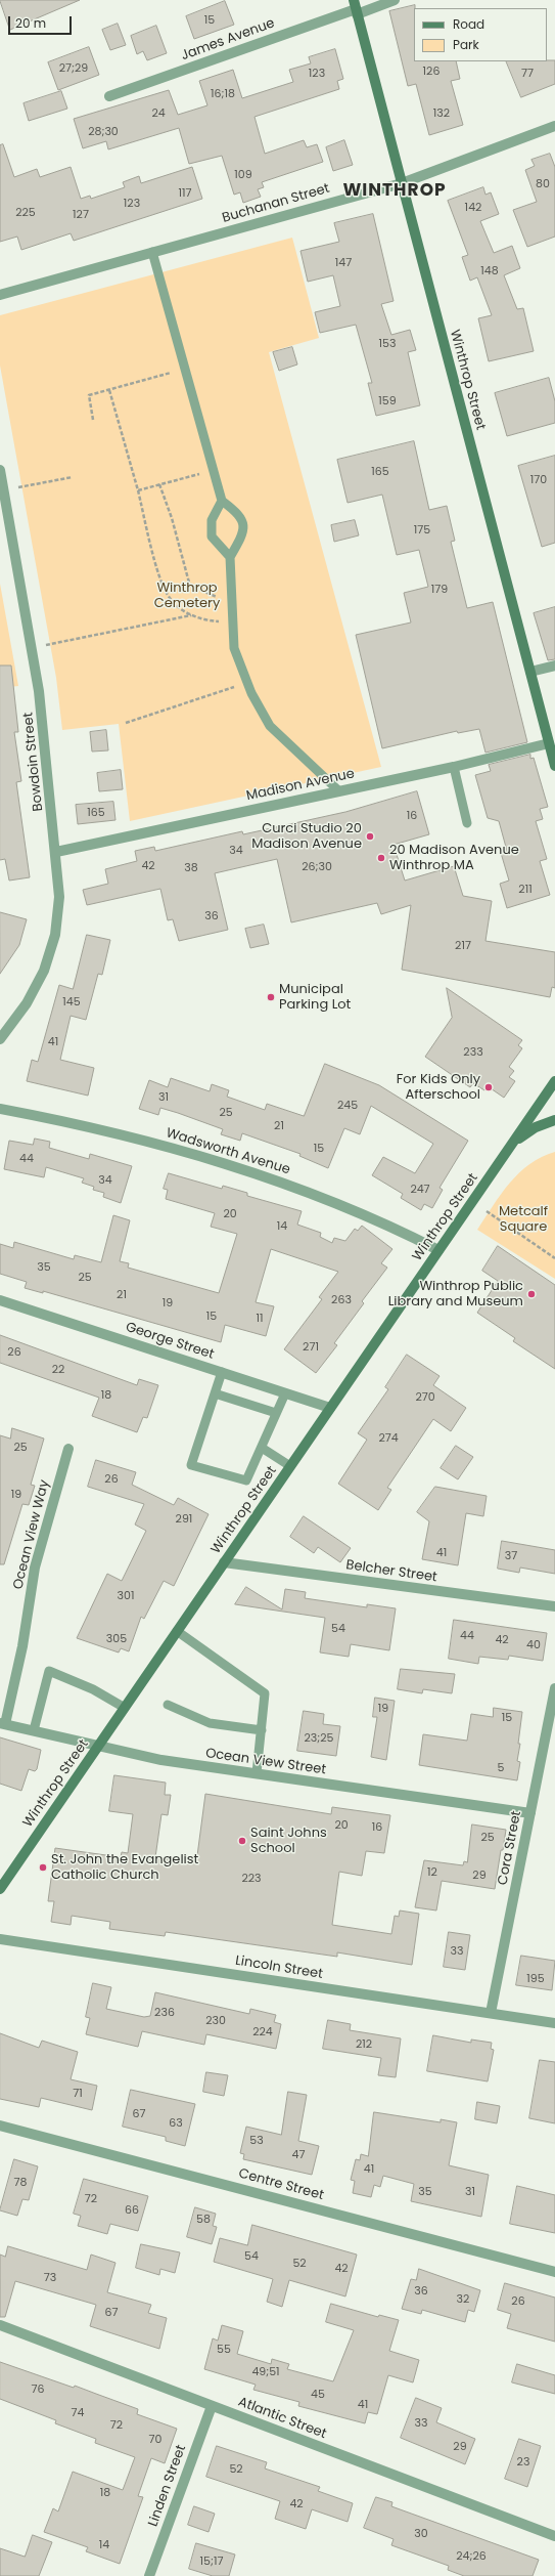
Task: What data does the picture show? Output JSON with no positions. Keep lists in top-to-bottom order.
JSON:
{
  "streets": {
    "main road": ["Winthrop Street"],
    "street": [
      "James Avenue",
      "Buchanan Street",
      "Bowdoin Street",
      "Madison Avenue",
      "Wadsworth Avenue",
      "George Street",
      "Ocean View Way",
      "Belcher Street",
      "Ocean View Street",
      "Cora Street",
      "Lincoln Street",
      "Centre Street",
      "Atlantic Street",
      "Linden Street"
    ]
  },
  "crossings": [
    ["James Avenue", "Winthrop Street"],
    ["Buchanan Street", "Winthrop Street"],
    ["Winthrop Street", "Madison Avenue"],
    ["Winthrop Street", "Wadsworth Avenue"],
    ["Winthrop Street", "George Street"],
    ["Winthrop Street", "Belcher Street"],
    ["Winthrop Street", "Ocean View Street"],
    ["Bowdoin Street", "Madison Avenue"],
    ["Ocean View Way", "Ocean View Street"],
    ["Ocean View Street", "Cora Street"],
    ["Cora Street", "Lincoln Street"],
    ["Atlantic Street", "Linden Street"]
  ],
  "districts": ["WINTHROP"],
  "parks": ["Winthrop Cemetery", "Metcalf Square"],
  "places": [
    "Curci Studio 20 Madison Avenue",
    "20 Madison Avenue Winthrop MA",
    "Municipal Parking Lot",
    "For Kids Only Afterschool",
    "Winthrop Public Library and Museum",
    "Saint Johns School",
    "St. John the Evangelist Catholic Church"
  ],
  "house_numbers": [
    "15",
    "27;29",
    "126",
    "123",
    "77",
    "16;18",
    "24",
    "132",
    "28;30",
    "109",
    "80",
    "117",
    "123",
    "142",
    "225",
    "127",
    "147",
    "148",
    "153",
    "159",
    "165",
    "170",
    "175",
    "179",
    "165",
    "16",
    "34",
    "42",
    "26;30",
    "38",
    "211",
    "36",
    "217",
    "145",
    "41",
    "233",
    "31",
    "245",
    "25",
    "21",
    "15",
    "44",
    "34",
    "247",
    "20",
    "14",
    "35",
    "25",
    "21",
    "263",
    "19",
    "15",
    "11",
    "271",
    "26",
    "22",
    "18",
    "270",
    "274",
    "25",
    "26",
    "19",
    "291",
    "41",
    "37",
    "301",
    "54",
    "44",
    "305",
    "42",
    "40",
    "19",
    "15",
    "23;25",
    "5",
    "20",
    "16",
    "25",
    "12",
    "29",
    "223",
    "33",
    "195",
    "236",
    "230",
    "224",
    "212",
    "71",
    "67",
    "63",
    "53",
    "47",
    "41",
    "78",
    "35",
    "31",
    "72",
    "66",
    "58",
    "54",
    "52",
    "42",
    "73",
    "36",
    "32",
    "26",
    "67",
    "55",
    "49;51",
    "76",
    "45",
    "41",
    "74",
    "33",
    "72",
    "70",
    "29",
    "23",
    "52",
    "18",
    "42",
    "30",
    "14",
    "24;26",
    "15;17"
  ],
  "legend": ["Road", "Park"],
  "scale_bar": "20 m"
}
